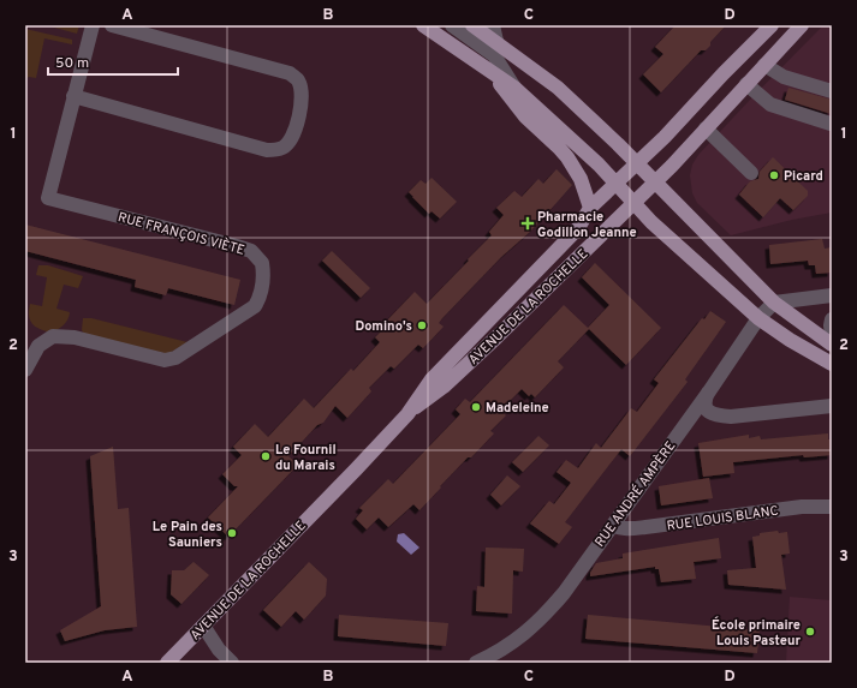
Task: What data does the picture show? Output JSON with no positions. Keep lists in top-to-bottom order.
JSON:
{
  "streets": {
    "main road": ["AVENUE DE LA ROCHELLE"],
    "street": ["RUE FRANÇOIS VIÈTE", "RUE ANDRÉ AMPÈRE", "RUE LOUIS BLANC"]
  },
  "crossings": [
    ["RUE ANDRÉ AMPÈRE", "RUE LOUIS BLANC"]
  ],
  "places": {
    "other": [
      "Picard",
      "Domino's",
      "Madeleine",
      "Le Fournil du Marais",
      "Le Pain des Sauniers",
      "École primaire Louis Pasteur"
    ],
    "health": ["Pharmacie Godillon Jeanne"]
  },
  "scale_bar": "50 m",
  "grid": {
    "columns": [
      "A",
      "B",
      "C",
      "D"
    ],
    "rows": ["1", "2", "3"]
  }
}
